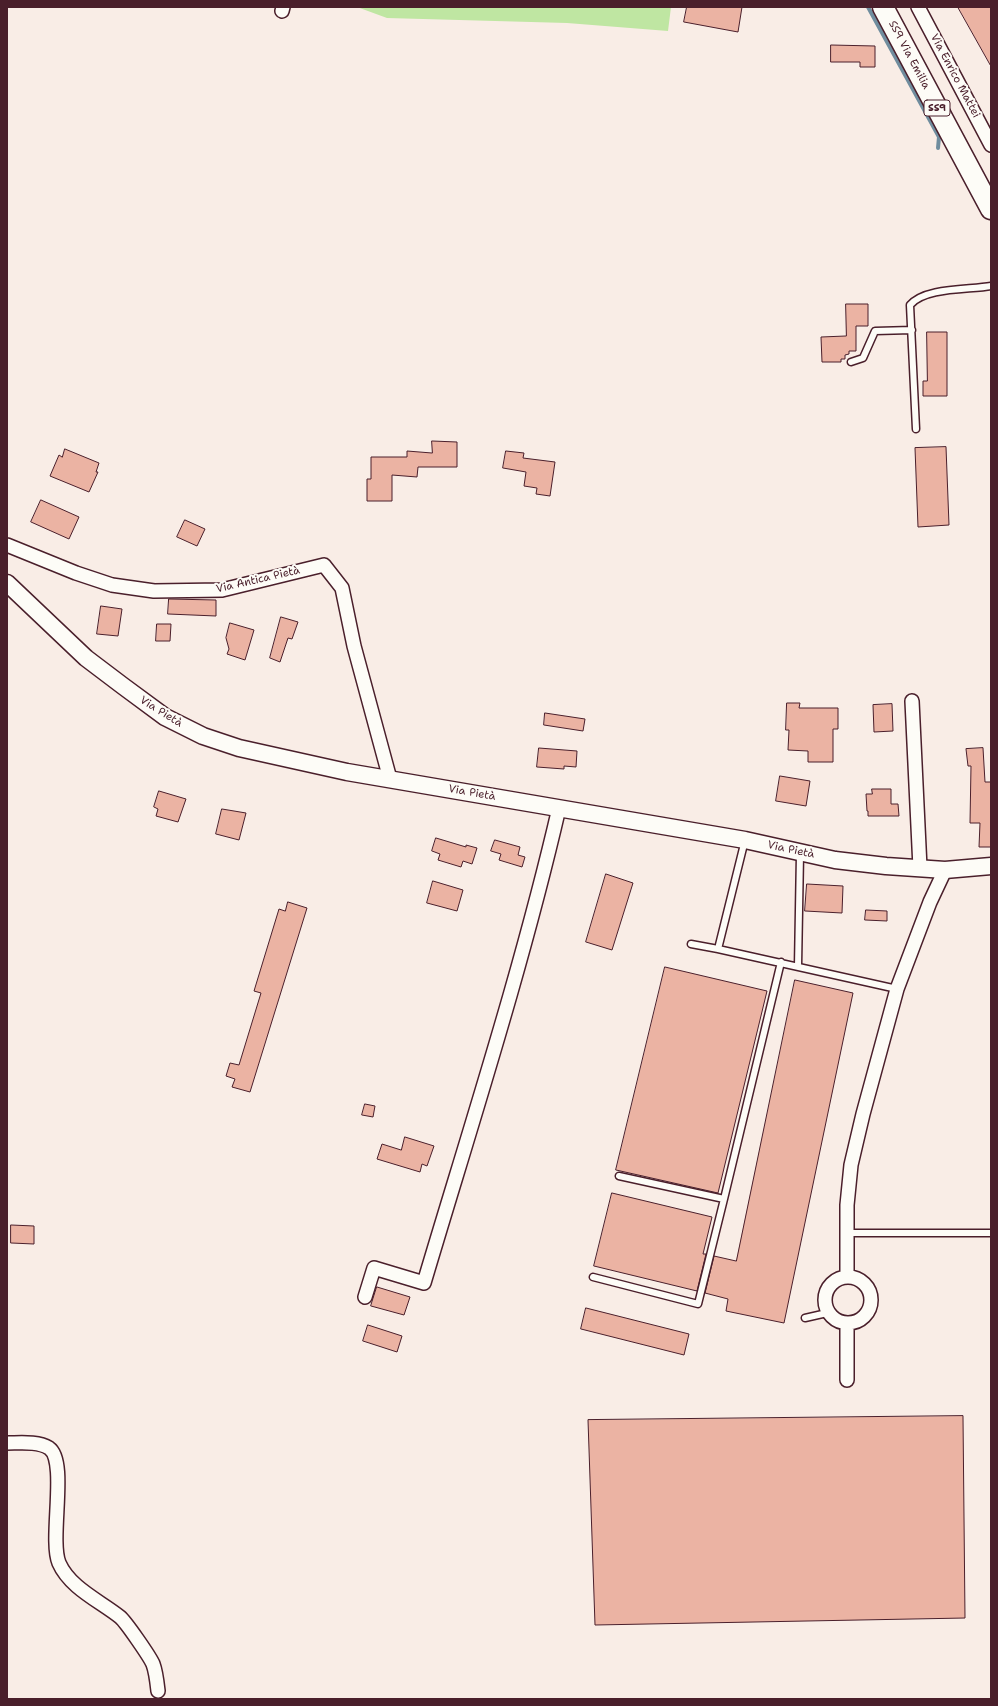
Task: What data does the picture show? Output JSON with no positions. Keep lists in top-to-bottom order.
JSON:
{
  "streets": {
    "main road": ["SS9 Via Emilia", "SS9"],
    "street": ["Via Enrico Mattei", "Via Antica Pietà", "Via Pietà"]
  },
  "crossings": [
    ["Via Antica Pietà", "Via Pietà"]
  ]
}
